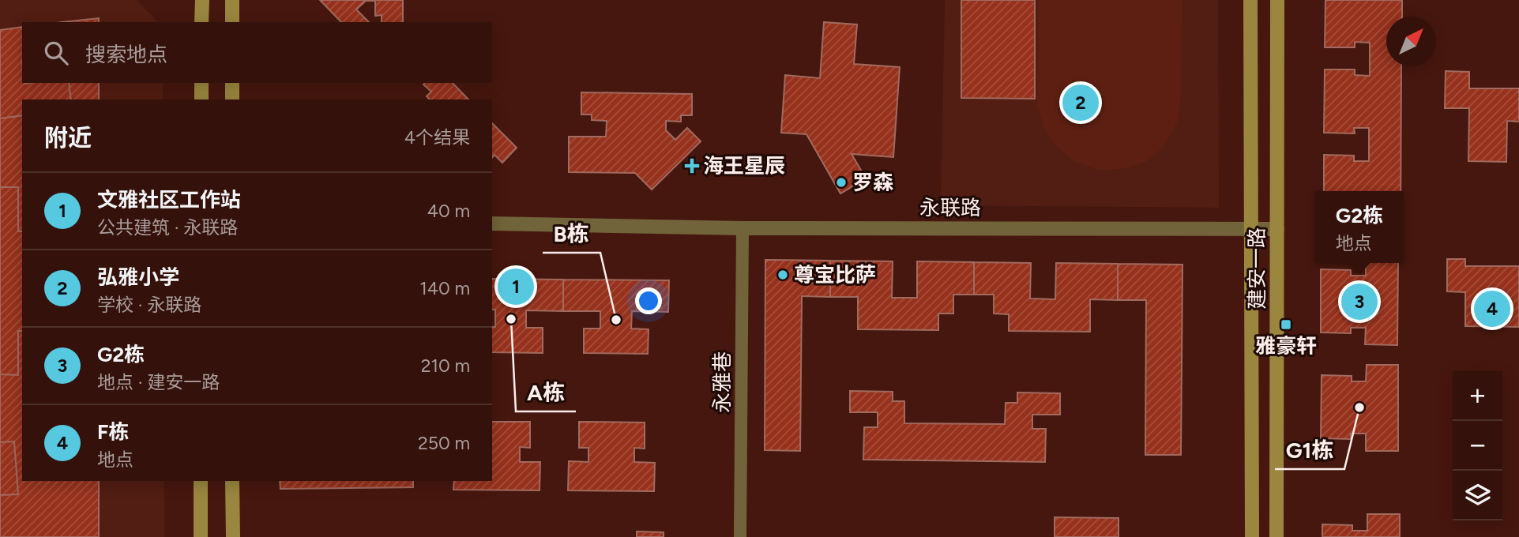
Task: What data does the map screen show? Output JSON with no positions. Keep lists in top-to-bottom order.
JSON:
{
  "streets": {
    "main road": ["建安一路"],
    "street": ["永联路"],
    "lane": ["永雅巷"]
  },
  "crossings": [
    ["永联路", "建安一路"],
    ["永联路", "永雅巷"]
  ],
  "places": {
    "health": ["海王星辰"],
    "other": [
      "罗森",
      "尊宝比萨",
      "A栋",
      "B栋",
      "G1栋"
    ],
    "transit": ["雅豪轩"]
  },
  "north": "top right",
  "page": {
    "search": "搜索地点",
    "pins": [
      "2",
      "1",
      "3",
      "4"
    ],
    "heading": ["附近", "4个结果"],
    "list": [
      {
        "mark": "1",
        "name": "文雅社区工作站",
        "note": "公共建筑 · 永联路",
        "value": "40 m"
      },
      {
        "mark": "2",
        "name": "弘雅小学",
        "note": "学校 · 永联路",
        "value": "140 m"
      },
      {
        "mark": "3",
        "name": "G2栋",
        "note": "地点 · 建安一路",
        "value": "210 m"
      },
      {
        "mark": "4",
        "name": "F栋",
        "note": "地点",
        "value": "250 m"
      }
    ],
    "popup": ["G2栋", "地点"],
    "map_buttons": ["+", "−"]
  }
}
